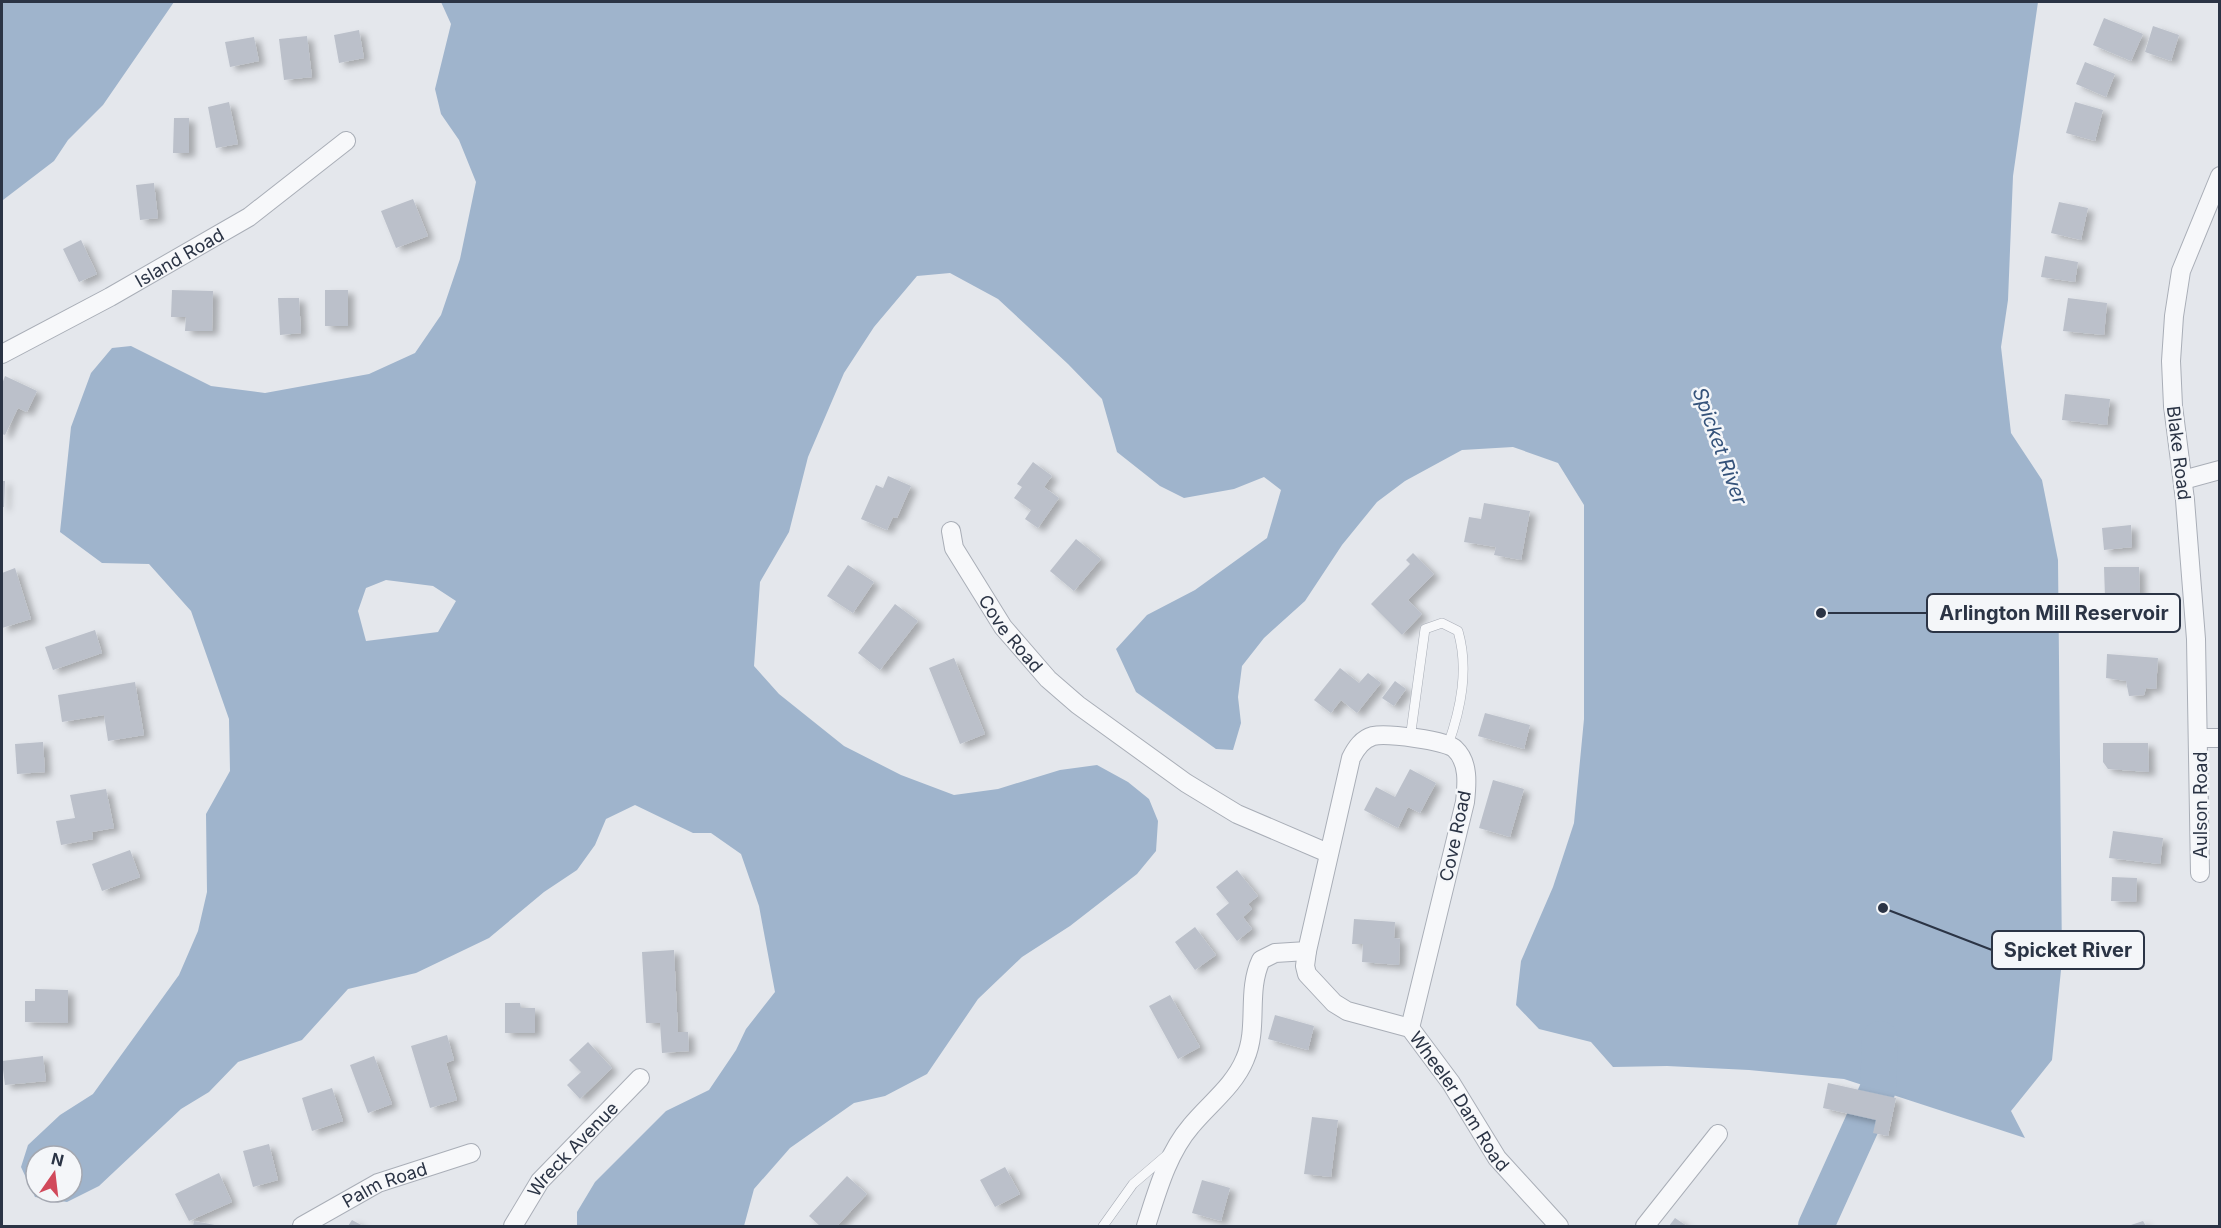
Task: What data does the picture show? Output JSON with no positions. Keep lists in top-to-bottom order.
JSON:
{
  "streets": {
    "street": [
      "Island Road",
      "Blake Road",
      "Cove Road",
      "Aulson Road",
      "Wheeler Dam Road",
      "Wreck Avenue",
      "Palm Road"
    ]
  },
  "crossings": [
    ["Blake Road", "Aulson Road"],
    ["Cove Road", "Wheeler Dam Road"]
  ],
  "water": ["Spicket River"],
  "places": ["Arlington Mill Reservoir", "Spicket River"],
  "north": "top"
}
